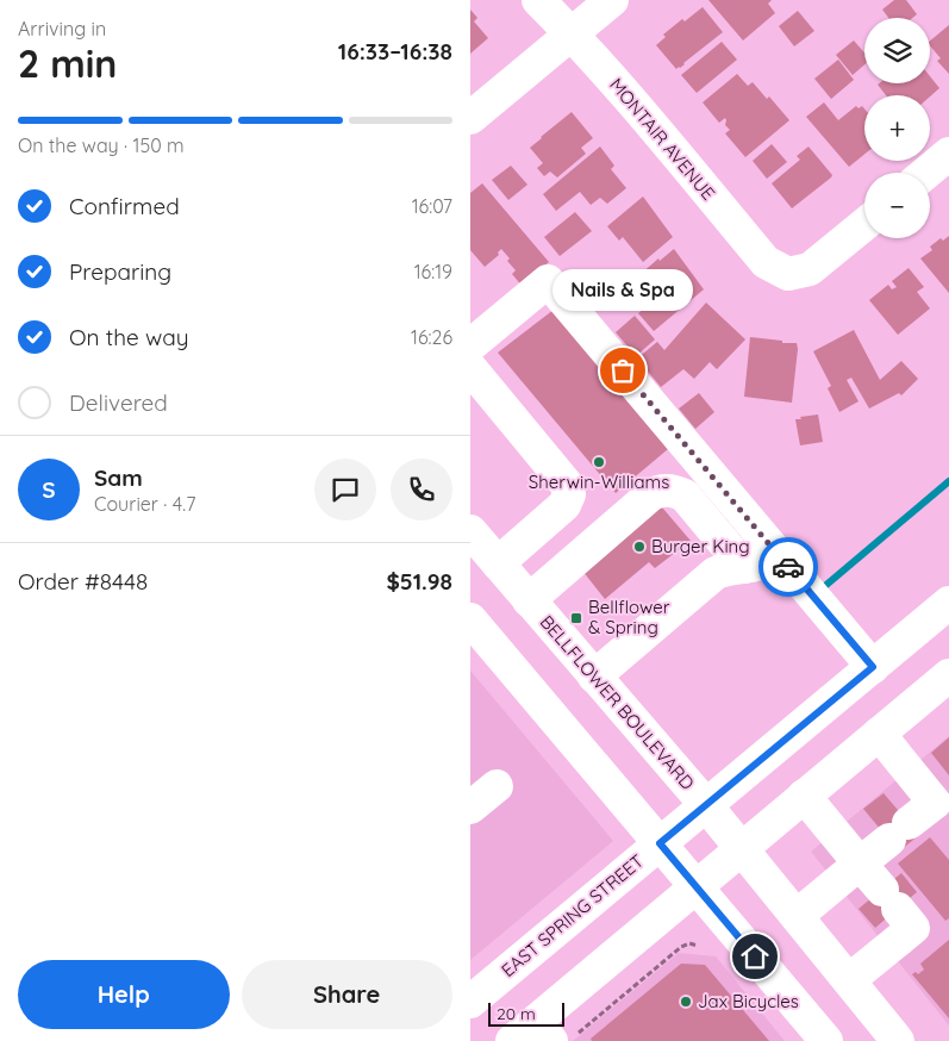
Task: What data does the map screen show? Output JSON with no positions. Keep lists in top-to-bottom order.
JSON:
{
  "streets": {
    "main road": ["MONTAIR AVENUE", "BELLFLOWER BOULEVARD", "EAST SPRING STREET"]
  },
  "crossings": [
    ["BELLFLOWER BOULEVARD", "EAST SPRING STREET"]
  ],
  "places": {
    "other": [
      "Nails & Spa",
      "Sherwin-Williams",
      "Burger King",
      "Jax Bicycles"
    ],
    "transit": ["Bellflower & Spring"]
  },
  "scale_bar": "20 m",
  "page": {
    "heading": ["2 min", "Arriving in", "16:33–16:38"],
    "panel": [
      "Sam",
      "Courier · 4.7",
      "Order #8448",
      "$51.98"
    ],
    "map_buttons": ["+", "−"],
    "bar": "On the way · 150 m",
    "list": [
      ["Confirmed", "16:07"],
      ["Preparing", "16:19"],
      ["On the way", "16:26"],
      "Delivered"
    ],
    "bubble": "Nails & Spa",
    "round": "S",
    "buttons": ["Help", "Share"],
    "scale": "20 m"
  }
}
